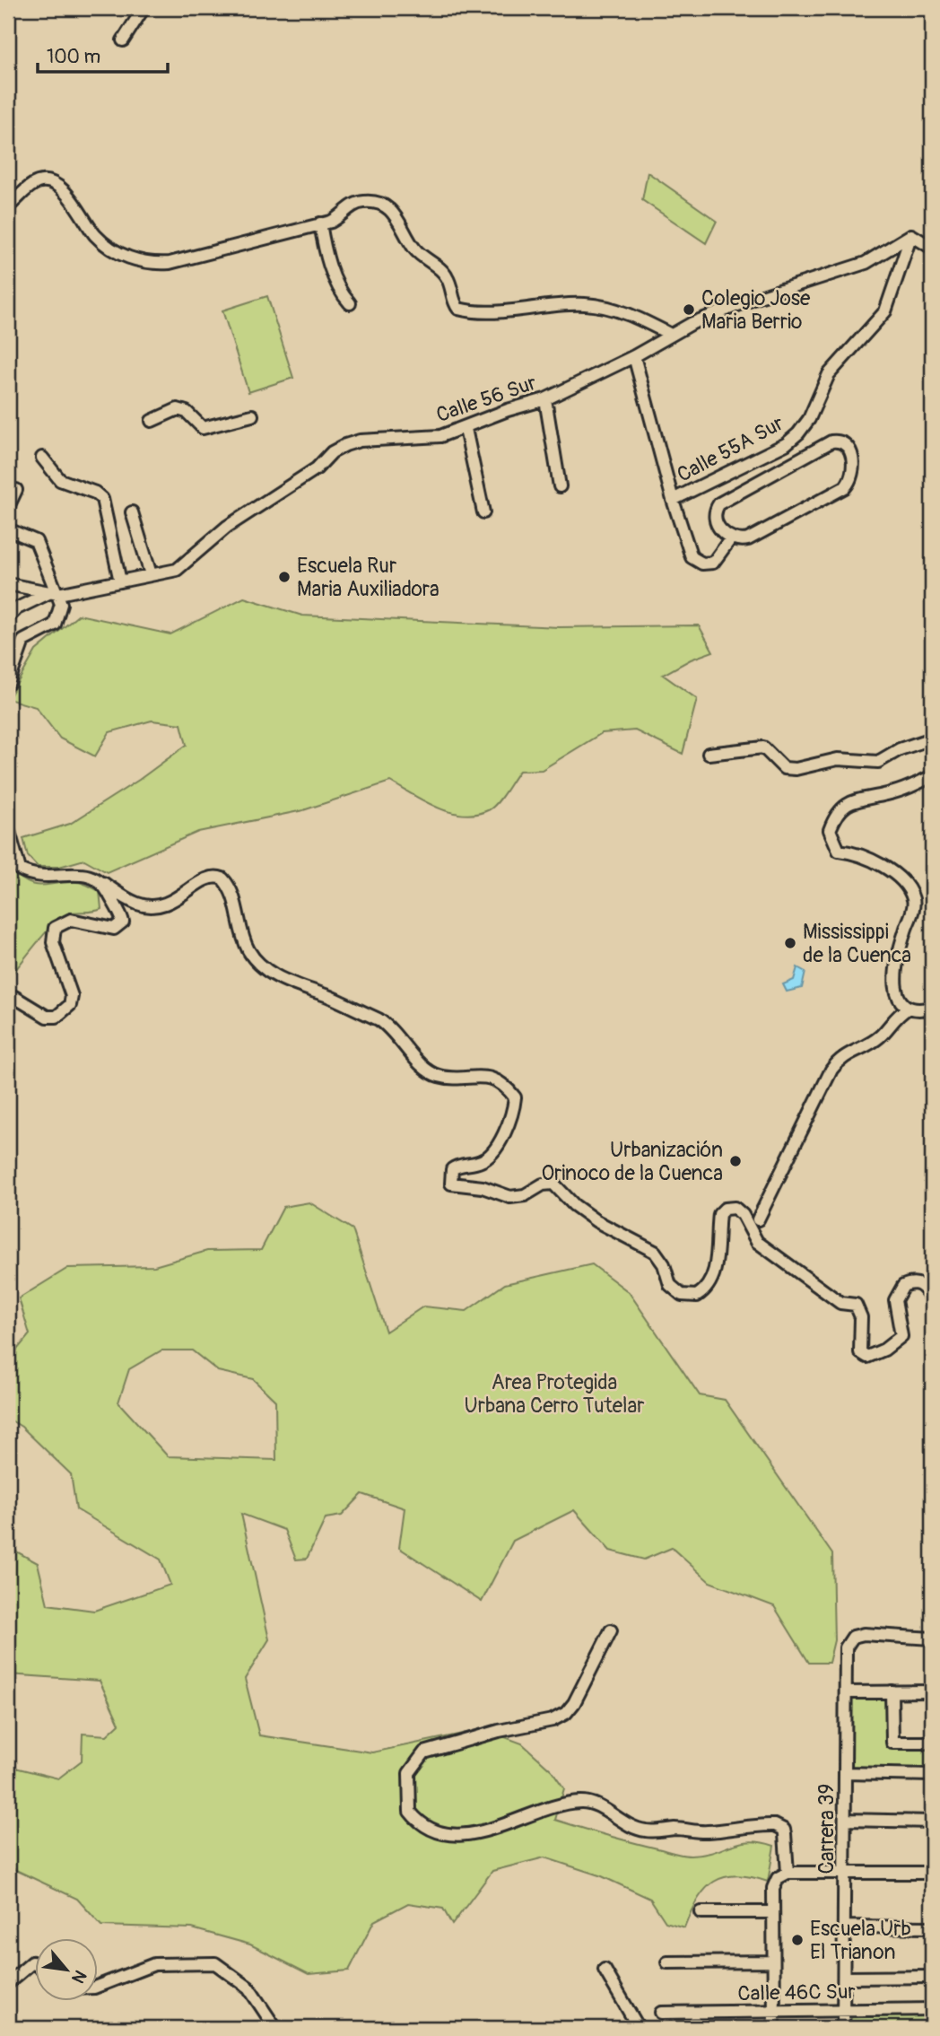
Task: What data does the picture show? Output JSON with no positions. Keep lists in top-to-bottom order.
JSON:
{
  "streets": {
    "street": [
      "Calle 56 Sur",
      "Calle 55A Sur",
      "Carrera 39",
      "Calle 46C Sur"
    ]
  },
  "crossings": [
    ["Calle 56 Sur", "Calle 55A Sur"],
    ["Carrera 39", "Calle 46C Sur"]
  ],
  "parks": ["Area Protegida Urbana Cerro Tutelar"],
  "places": [
    "Colegio Jose Maria Berrio",
    "Escuela Rur Maria Auxiliadora",
    "Mississippi de la Cuenca",
    "Urbanización Orinoco de la Cuenca",
    "Escuela Urb El Trianon"
  ],
  "scale_bar": "100 m",
  "north": "bottom right"
}
